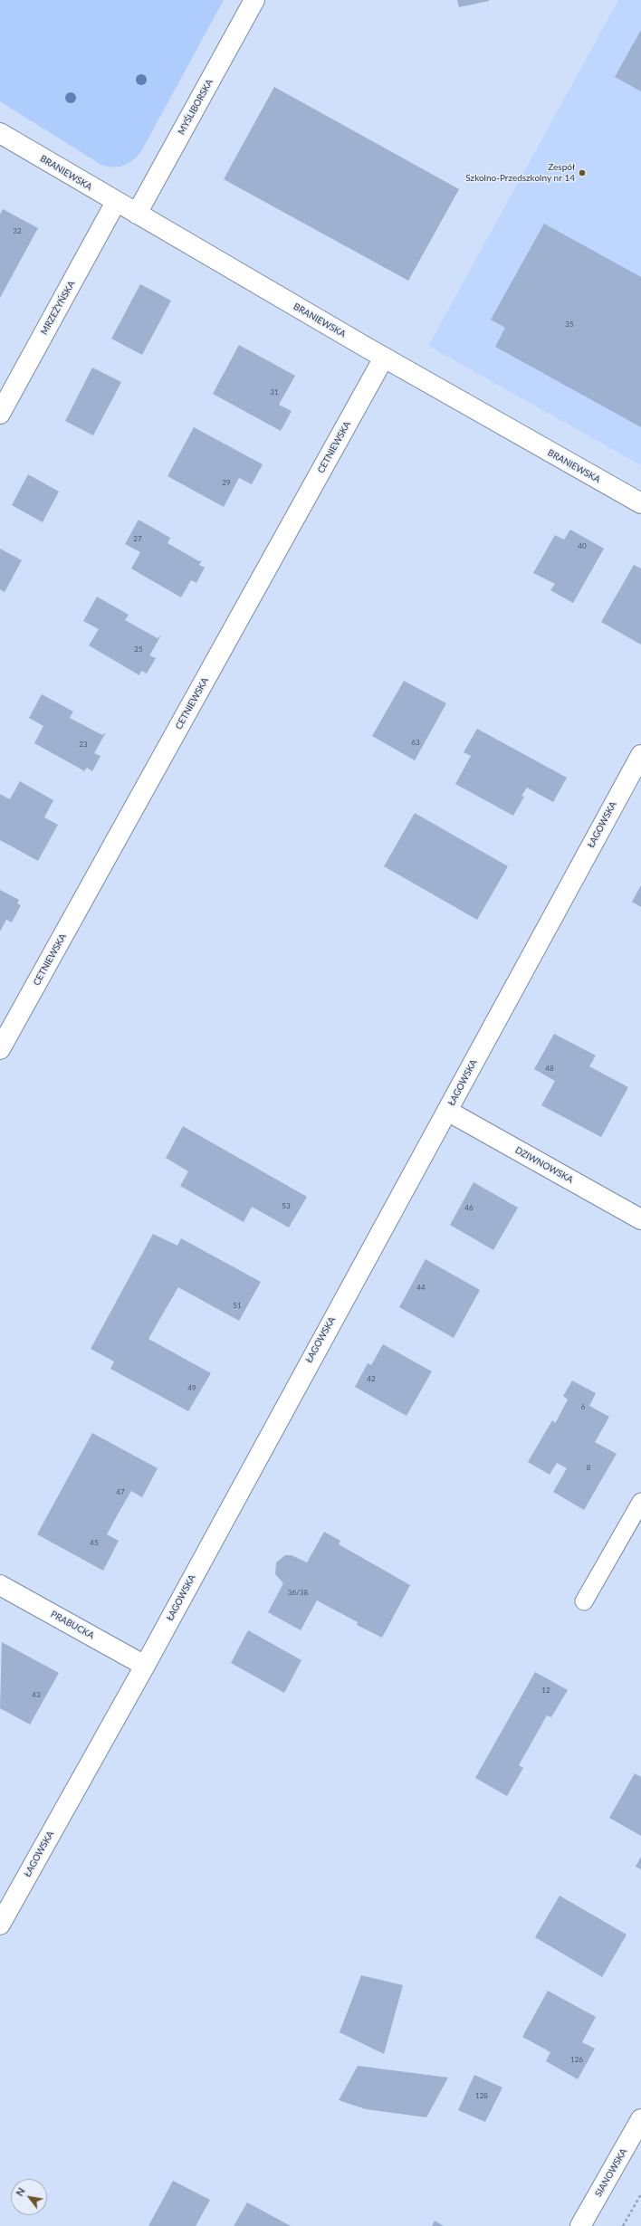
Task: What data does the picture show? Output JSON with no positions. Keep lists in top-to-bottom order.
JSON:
{
  "streets": {
    "street": [
      "MYŚLIBORSKA",
      "BRANIEWSKA",
      "MRZEŻYŃSKA",
      "CETNIEWSKA",
      "ŁAGOWSKA",
      "DZIWNOWSKA",
      "PRABUCKA",
      "SIANOWSKA"
    ]
  },
  "crossings": [
    ["MYŚLIBORSKA", "BRANIEWSKA"],
    ["BRANIEWSKA", "MRZEŻYŃSKA"],
    ["BRANIEWSKA", "CETNIEWSKA"],
    ["ŁAGOWSKA", "DZIWNOWSKA"],
    ["ŁAGOWSKA", "PRABUCKA"]
  ],
  "places": ["Zespół Szkolno-Przedszkolny nr 14"],
  "house_numbers": [
    "32",
    "35",
    "31",
    "29",
    "27",
    "40",
    "25",
    "63",
    "23",
    "48",
    "53",
    "46",
    "44",
    "51",
    "42",
    "49",
    "6",
    "8",
    "47",
    "45",
    "36/38",
    "12",
    "43",
    "126",
    "128"
  ],
  "north": "top left"
}
